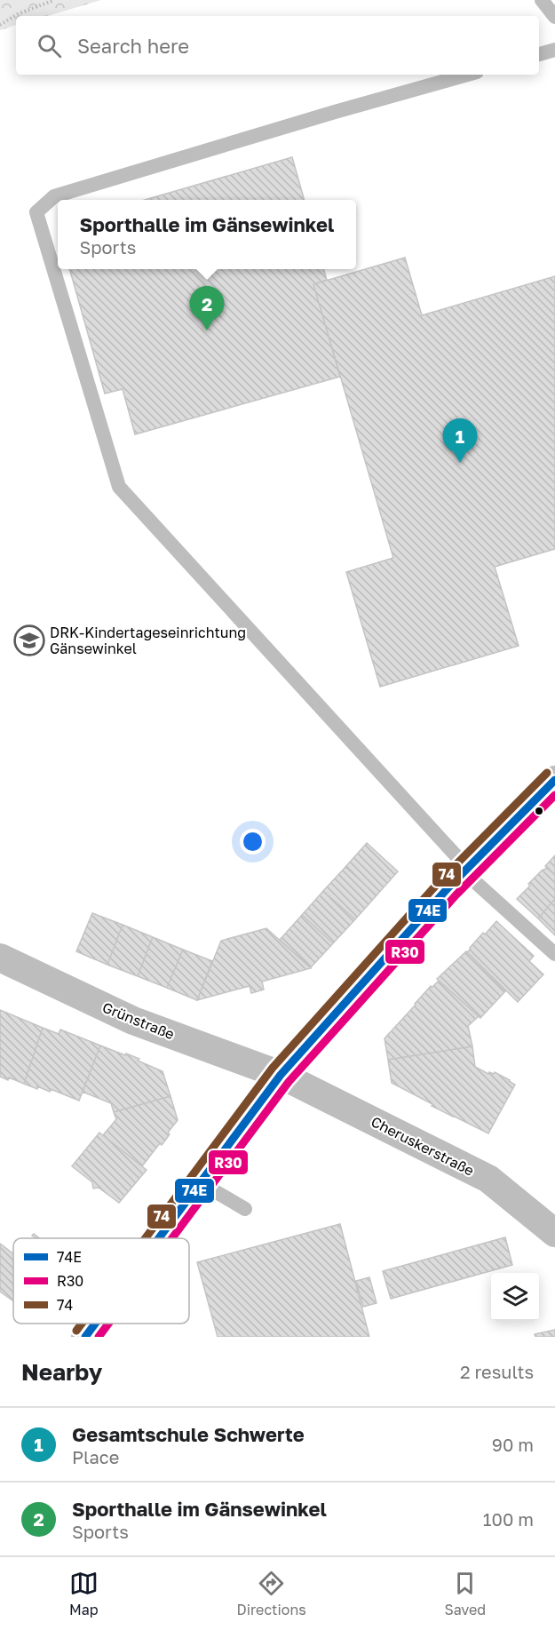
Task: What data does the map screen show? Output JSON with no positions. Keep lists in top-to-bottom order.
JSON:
{
  "streets": {
    "street": ["Grünstraße", "Cheruskerstraße"]
  },
  "crossings": [
    ["Grünstraße", "Cheruskerstraße"]
  ],
  "places": {
    "school or university": ["DRK-Kindertageseinrichtung Gänsewinkel"]
  },
  "lines": ["transit line 74", "transit line 74E", "transit line R30"],
  "legend": ["74E", "R30", "74"],
  "page": {
    "search": "Search here",
    "popup": ["Sporthalle im Gänsewinkel", "Sports"],
    "pins": ["2", "1"],
    "heading": ["Nearby", "2 results"],
    "list": [
      {
        "mark": "1",
        "name": "Gesamtschule Schwerte",
        "note": "Place",
        "value": "90 m"
      },
      {
        "mark": "2",
        "name": "Sporthalle im Gänsewinkel",
        "note": "Sports",
        "value": "100 m"
      }
    ],
    "nav": ["Map", "Directions", "Saved"]
  }
}
